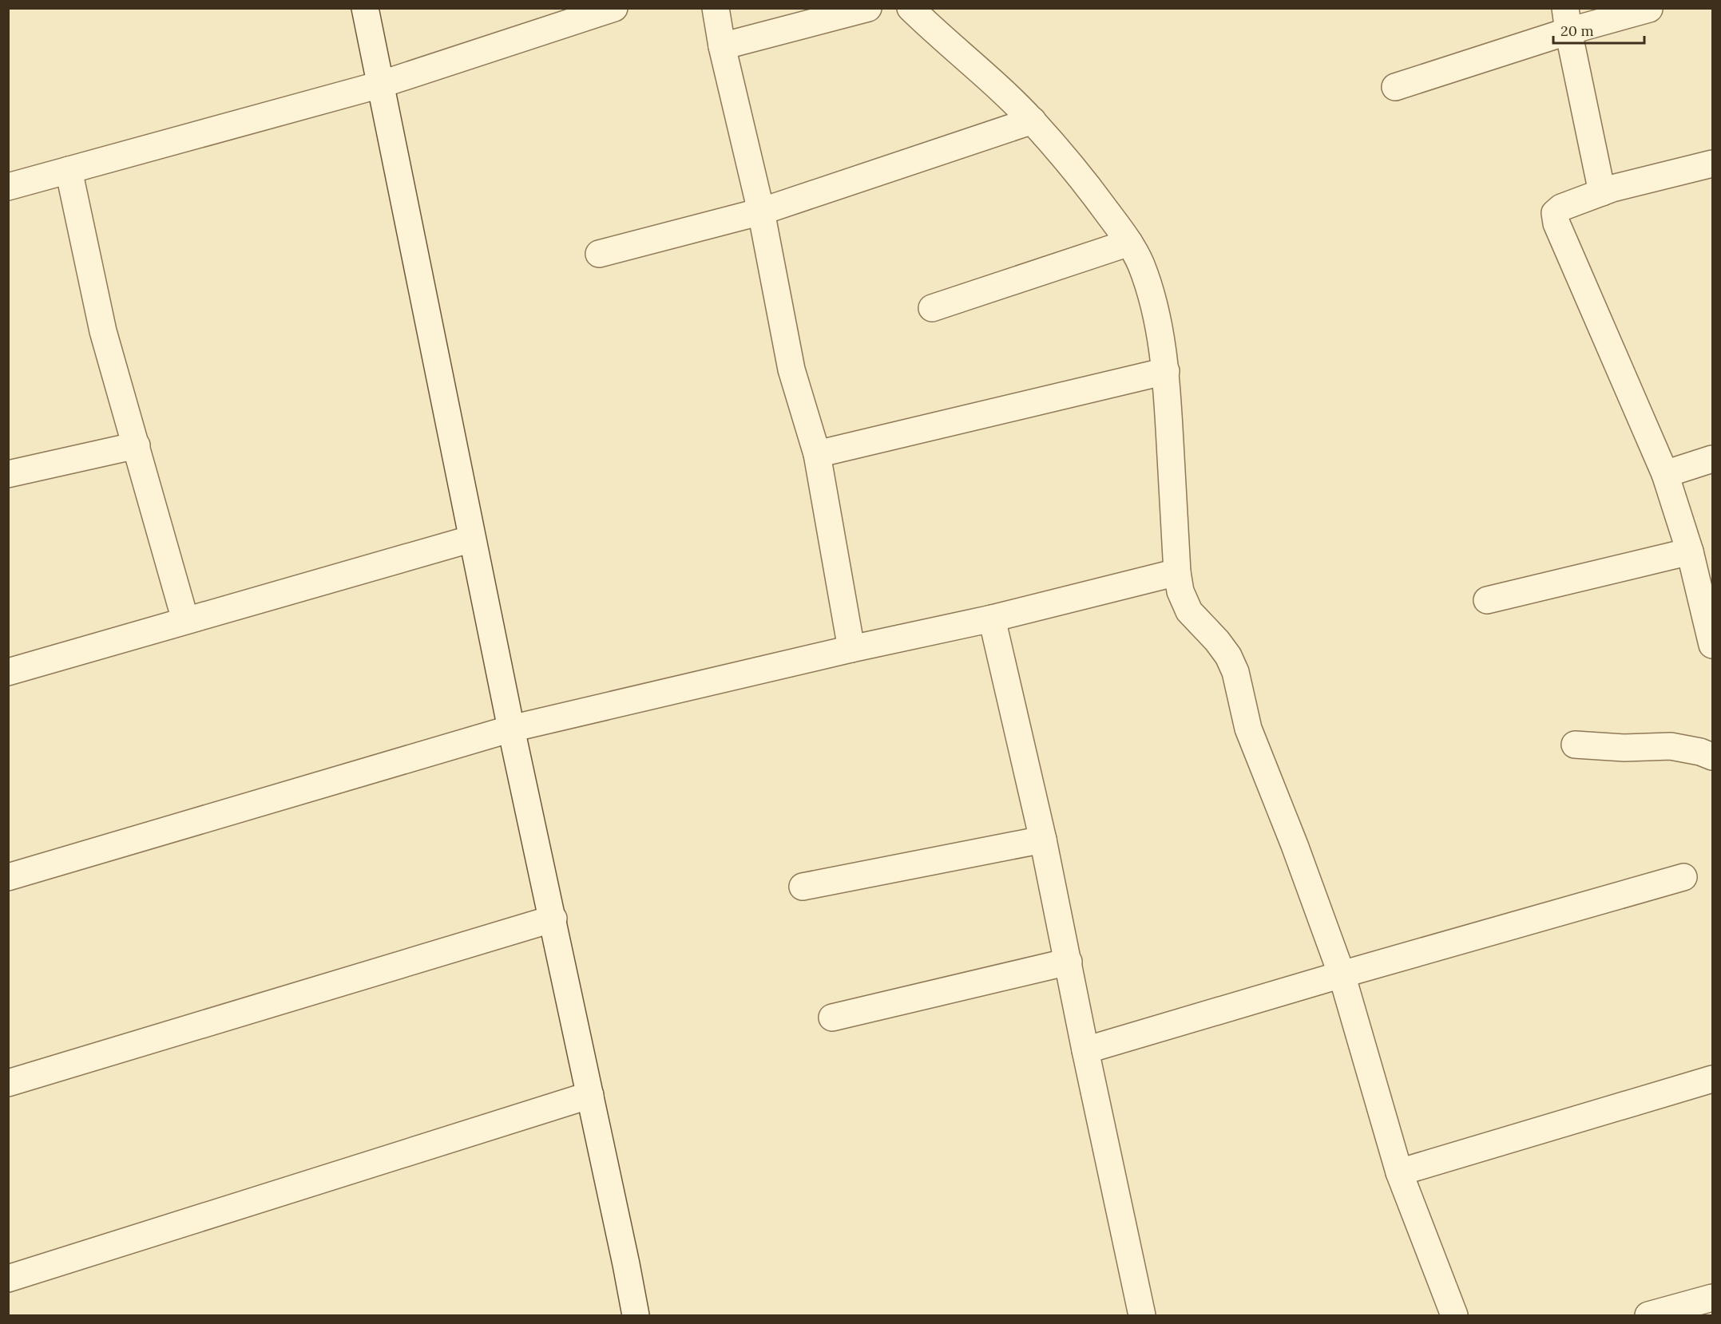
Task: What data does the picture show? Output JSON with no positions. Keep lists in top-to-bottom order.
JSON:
{
  "scale_bar": "20 m"
}
